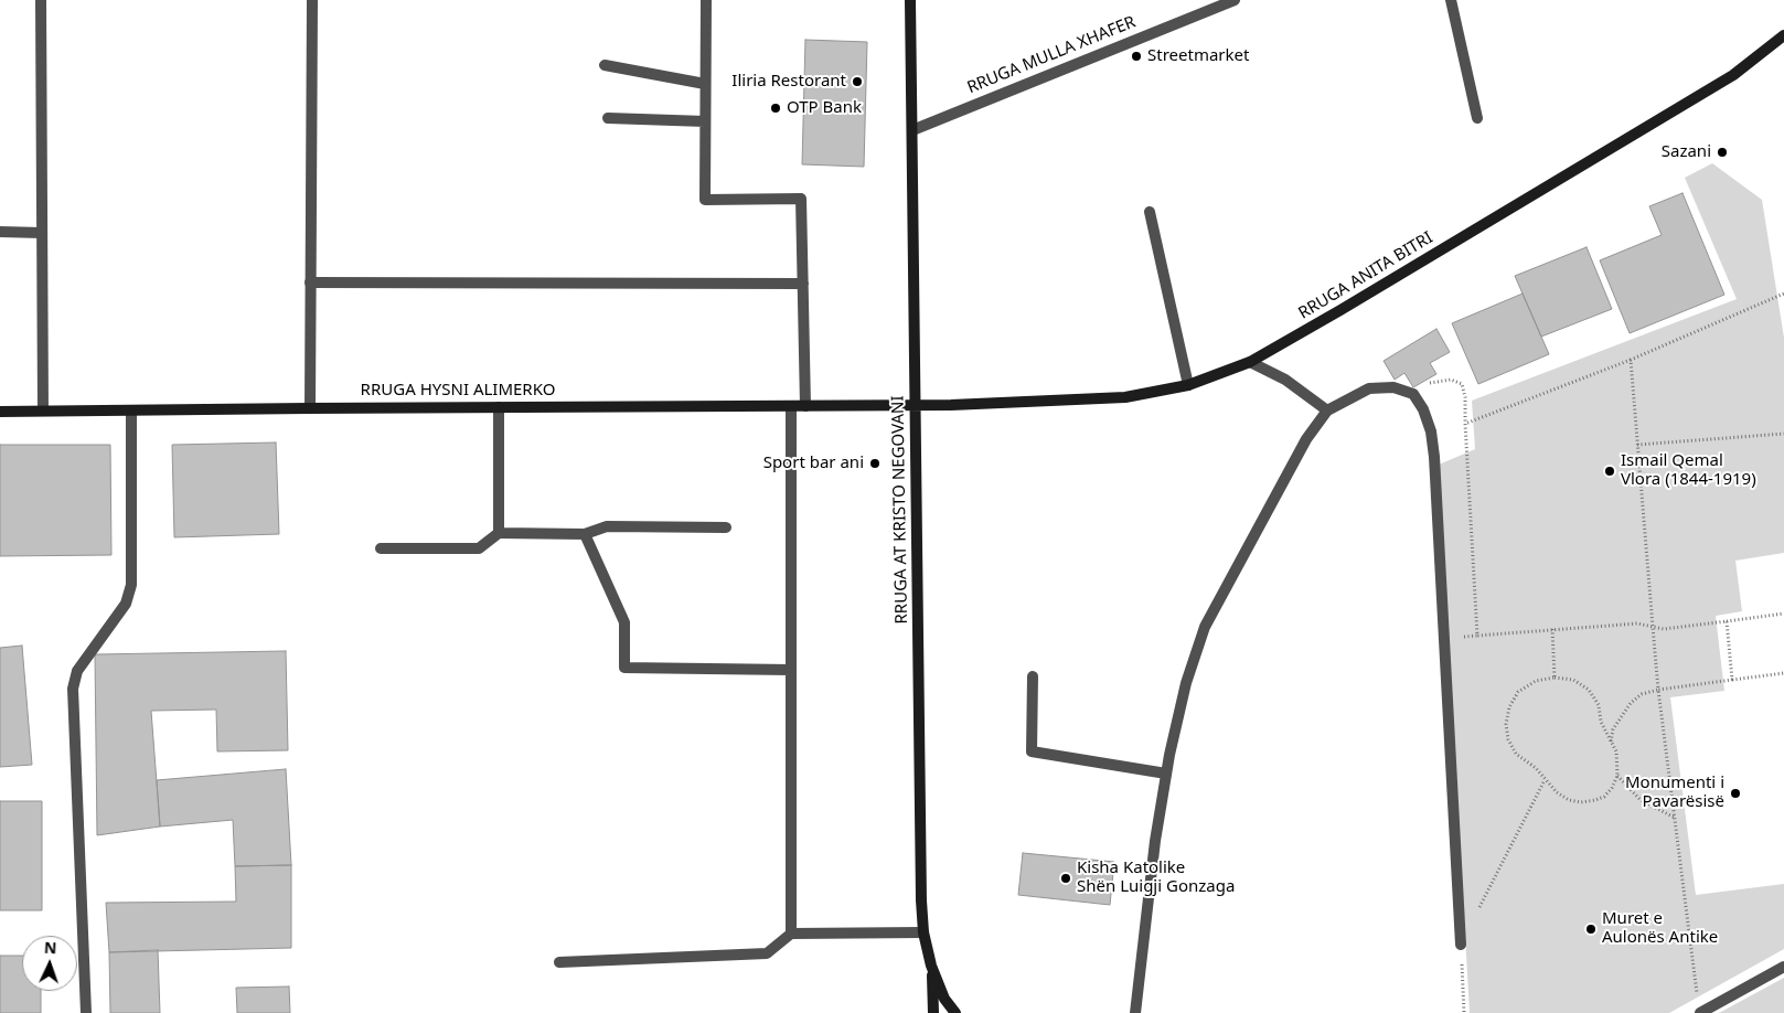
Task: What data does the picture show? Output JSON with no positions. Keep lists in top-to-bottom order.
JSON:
{
  "streets": {
    "main road": ["RRUGA ANITA BITRI", "RRUGA HYSNI ALIMERKO", "RRUGA AT KRISTO NEGOVANI"],
    "street": ["RRUGA MULLA XHAFER"]
  },
  "crossings": [
    ["RRUGA MULLA XHAFER", "RRUGA AT KRISTO NEGOVANI"],
    ["RRUGA ANITA BITRI", "RRUGA HYSNI ALIMERKO"],
    ["RRUGA ANITA BITRI", "RRUGA AT KRISTO NEGOVANI"],
    ["RRUGA HYSNI ALIMERKO", "RRUGA AT KRISTO NEGOVANI"]
  ],
  "places": [
    "Streetmarket",
    "Iliria Restorant",
    "OTP Bank",
    "Sazani",
    "Sport bar ani",
    "Ismail Qemal Vlora (1844-1919)",
    "Monumenti i Pavarësisë",
    "Kisha Katolike Shën Luigji Gonzaga",
    "Muret e Aulonës Antike"
  ],
  "north": "top"
}
